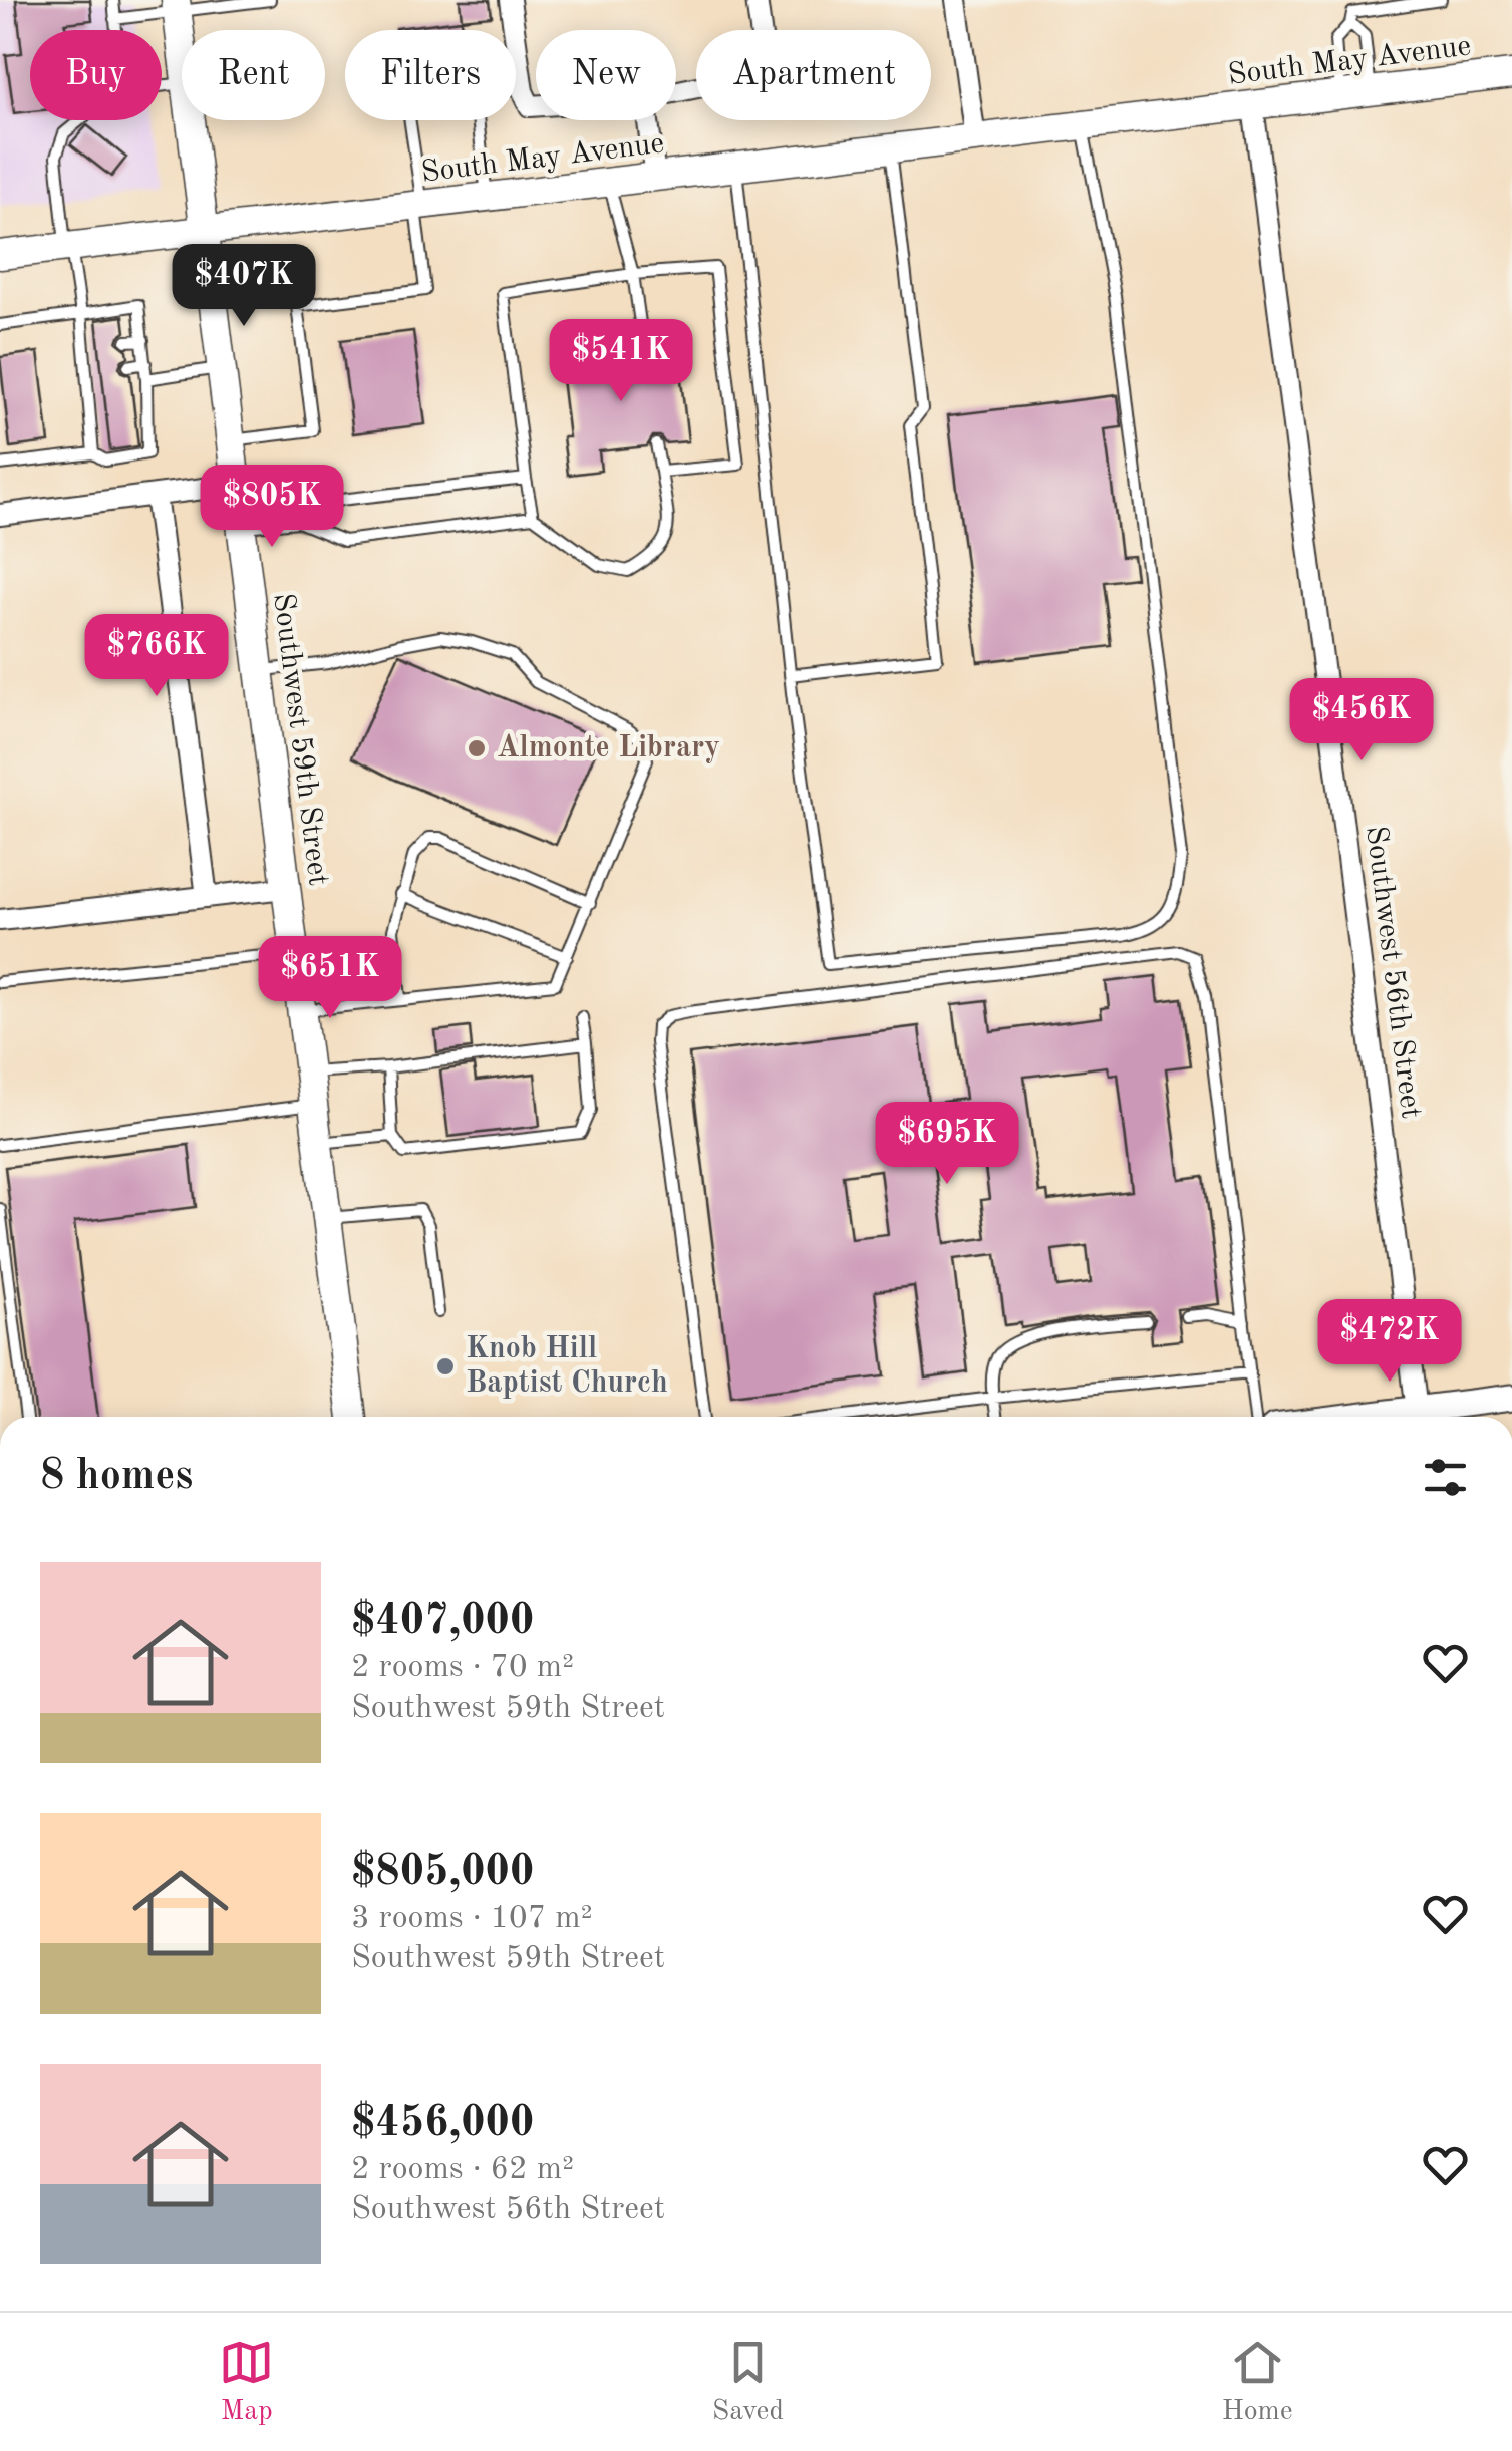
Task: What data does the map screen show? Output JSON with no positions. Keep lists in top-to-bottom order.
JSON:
{
  "streets": {
    "main road": ["South May Avenue", "Southwest 59th Street"],
    "street": ["Southwest 56th Street"]
  },
  "crossings": [
    ["South May Avenue", "Southwest 59th Street"],
    ["South May Avenue", "Southwest 56th Street"]
  ],
  "places": ["Almonte Library", "Knob Hill Baptist Church"],
  "page": {
    "chip": [
      "Buy",
      "Rent",
      "Filters",
      "New",
      "Apartment"
    ],
    "price": [
      "$407K",
      "$541K",
      "$805K",
      "$766K",
      "$456K",
      "$651K",
      "$695K",
      "$472K"
    ],
    "heading": "8 homes",
    "list": [
      {
        "name": "$407,000",
        "note": "2 rooms · 70 m² · Southwest 59th Street"
      },
      {
        "name": "$805,000",
        "note": "3 rooms · 107 m² · Southwest 59th Street"
      },
      {
        "name": "$456,000",
        "note": "2 rooms · 62 m² · Southwest 56th Street"
      }
    ],
    "tabs": ["Map", "Saved", "Home"]
  }
}
